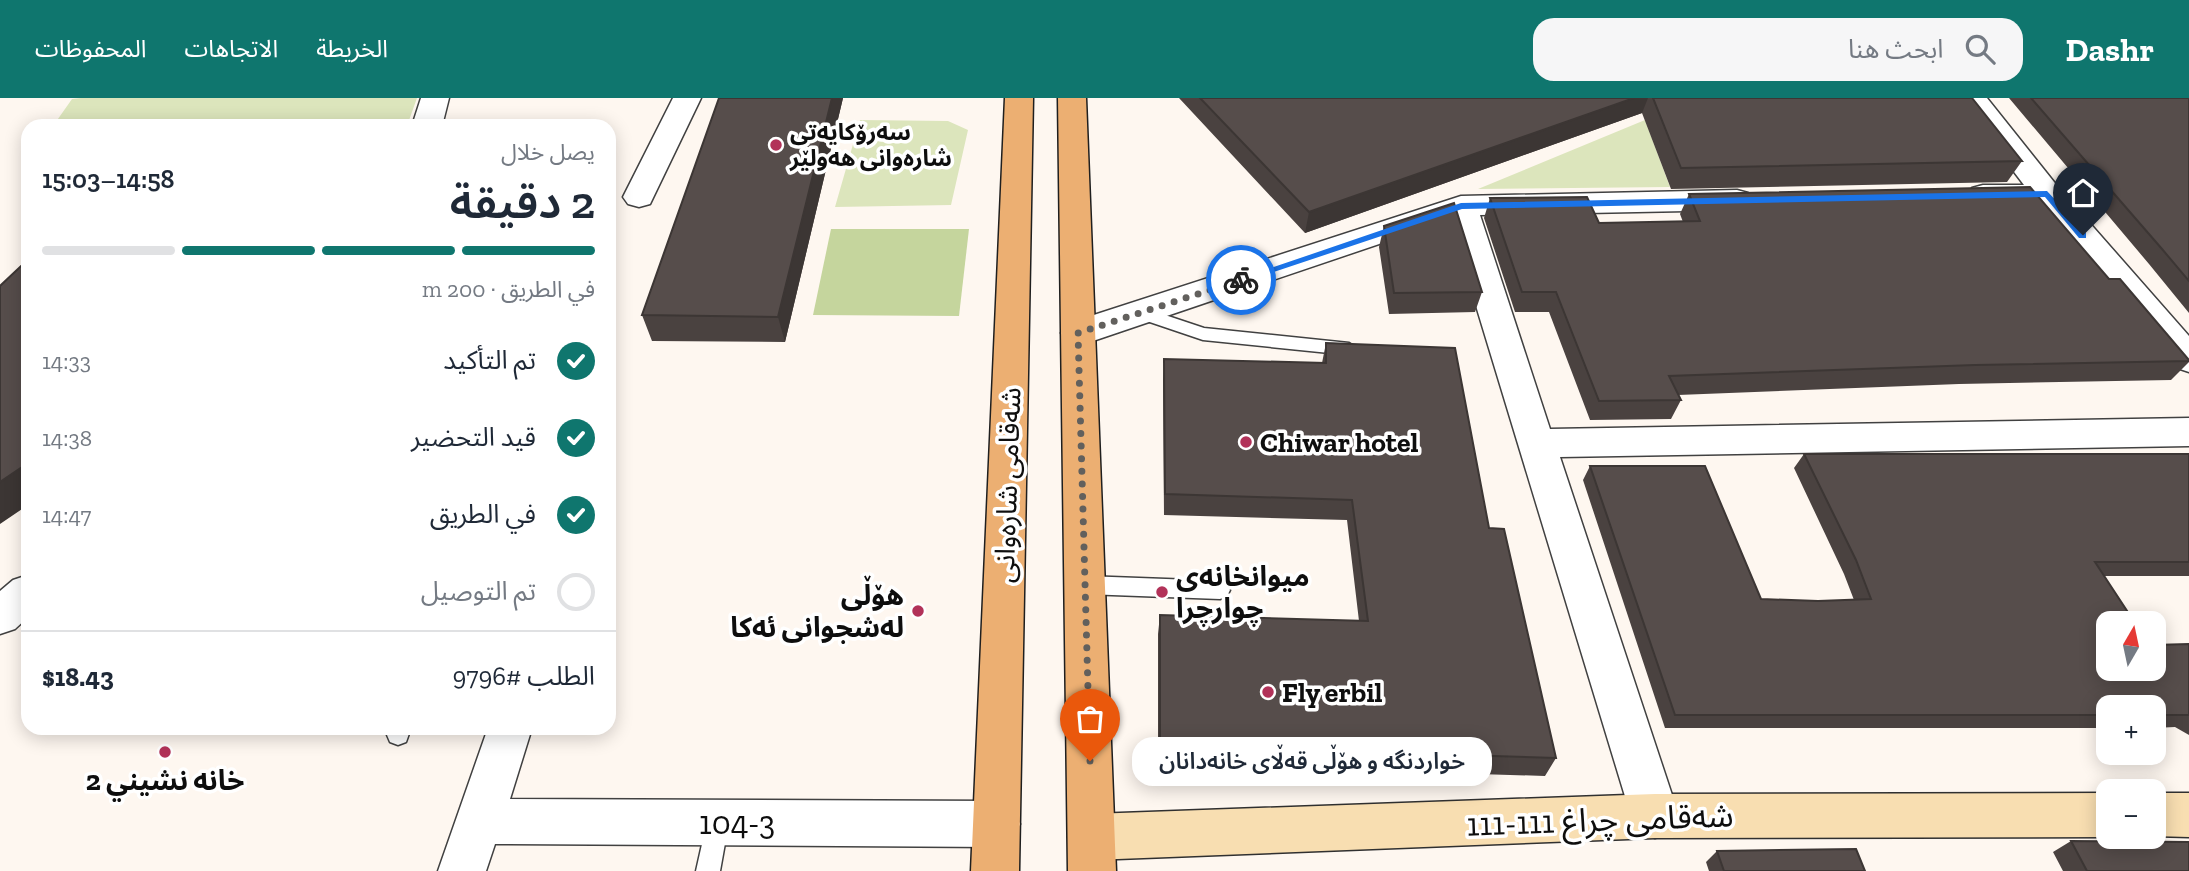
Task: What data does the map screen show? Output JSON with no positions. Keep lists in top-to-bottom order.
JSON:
{
  "streets": {
    "main road": ["شەقامی شارەوانی"],
    "street": ["شەقامی چراغ 111-111", "104-3"]
  },
  "crossings": [
    ["شەقامی شارەوانی", "104-3"]
  ],
  "places": [
    "سەرۆکایەتی شارەوانی هەولێر",
    "Chiwar hotel",
    "میوانخانەی چوارچرا",
    "هۆڵی لەشجوانی ئەکا",
    "Fly erbil",
    "خانه نشيني 2",
    "خواردنگە و هۆڵی قەڵای خانەدانان"
  ],
  "north": "top",
  "page": {
    "header": "Dashr",
    "search": "ابحث هنا",
    "nav": ["الخريطة", "الاتجاهات", "المحفوظات"],
    "heading": ["2 دقيقة", "يصل خلال", "14:58–15:03"],
    "panel": ["الطلب #9796", "$18.43"],
    "bar": "في الطريق · 200 m",
    "list": [
      ["تم التأكيد", "14:33"],
      ["قيد التحضير", "14:38"],
      ["في الطريق", "14:47"],
      "تم التوصيل"
    ],
    "map_buttons": ["+", "−"],
    "bubble": "خواردنگە و هۆڵی قەڵای خانەدانان"
  }
}
